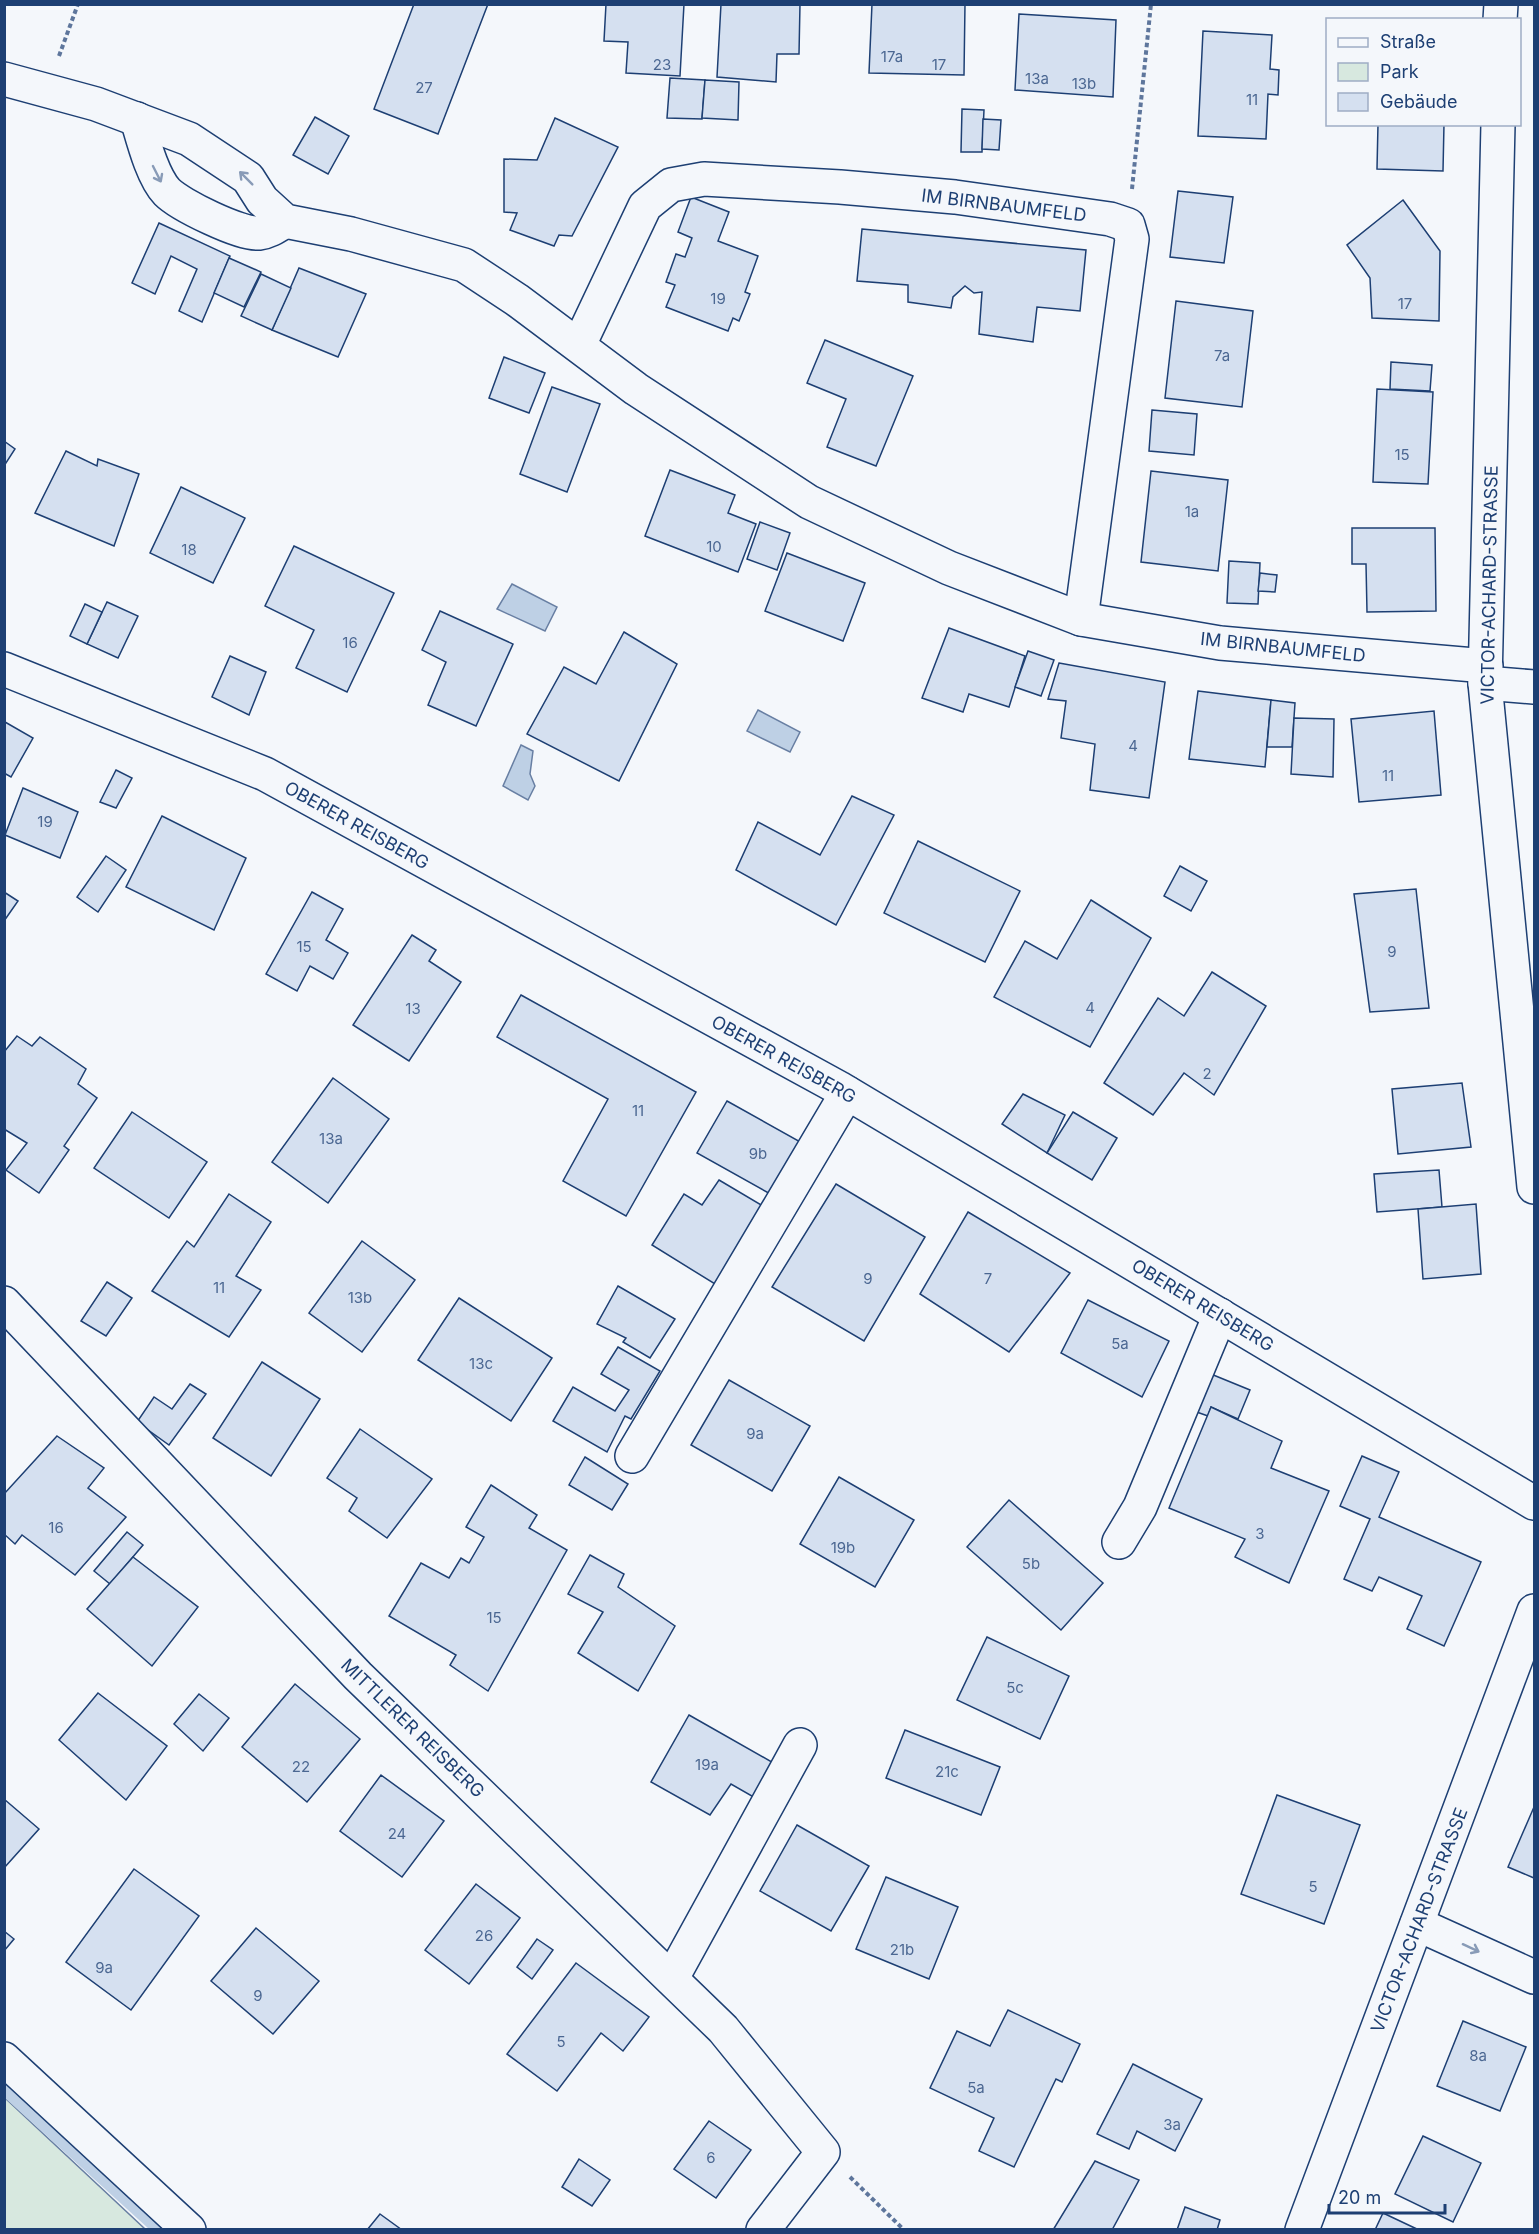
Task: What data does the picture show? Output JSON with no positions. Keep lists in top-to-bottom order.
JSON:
{
  "streets": {
    "street": [
      "IM BIRNBAUMFELD",
      "VICTOR-ACHARD-STRASSE",
      "OBERER REISBERG",
      "MITTLERER REISBERG"
    ]
  },
  "crossings": [
    ["IM BIRNBAUMFELD", "VICTOR-ACHARD-STRASSE"]
  ],
  "house_numbers": [
    "17a",
    "23",
    "17",
    "13a",
    "13b",
    "27",
    "11",
    "19",
    "17",
    "7a",
    "15",
    "1a",
    "10",
    "18",
    "16",
    "4",
    "11",
    "19",
    "15",
    "9",
    "4",
    "13",
    "2",
    "11",
    "13a",
    "9b",
    "9",
    "7",
    "11",
    "13b",
    "5a",
    "13c",
    "9a",
    "16",
    "3",
    "19b",
    "5b",
    "15",
    "5c",
    "19a",
    "22",
    "21c",
    "24",
    "5",
    "26",
    "21b",
    "9a",
    "9",
    "5",
    "8a",
    "5a",
    "3a",
    "6"
  ],
  "legend": ["Straße", "Park", "Gebäude"],
  "scale_bar": "20 m"
}
